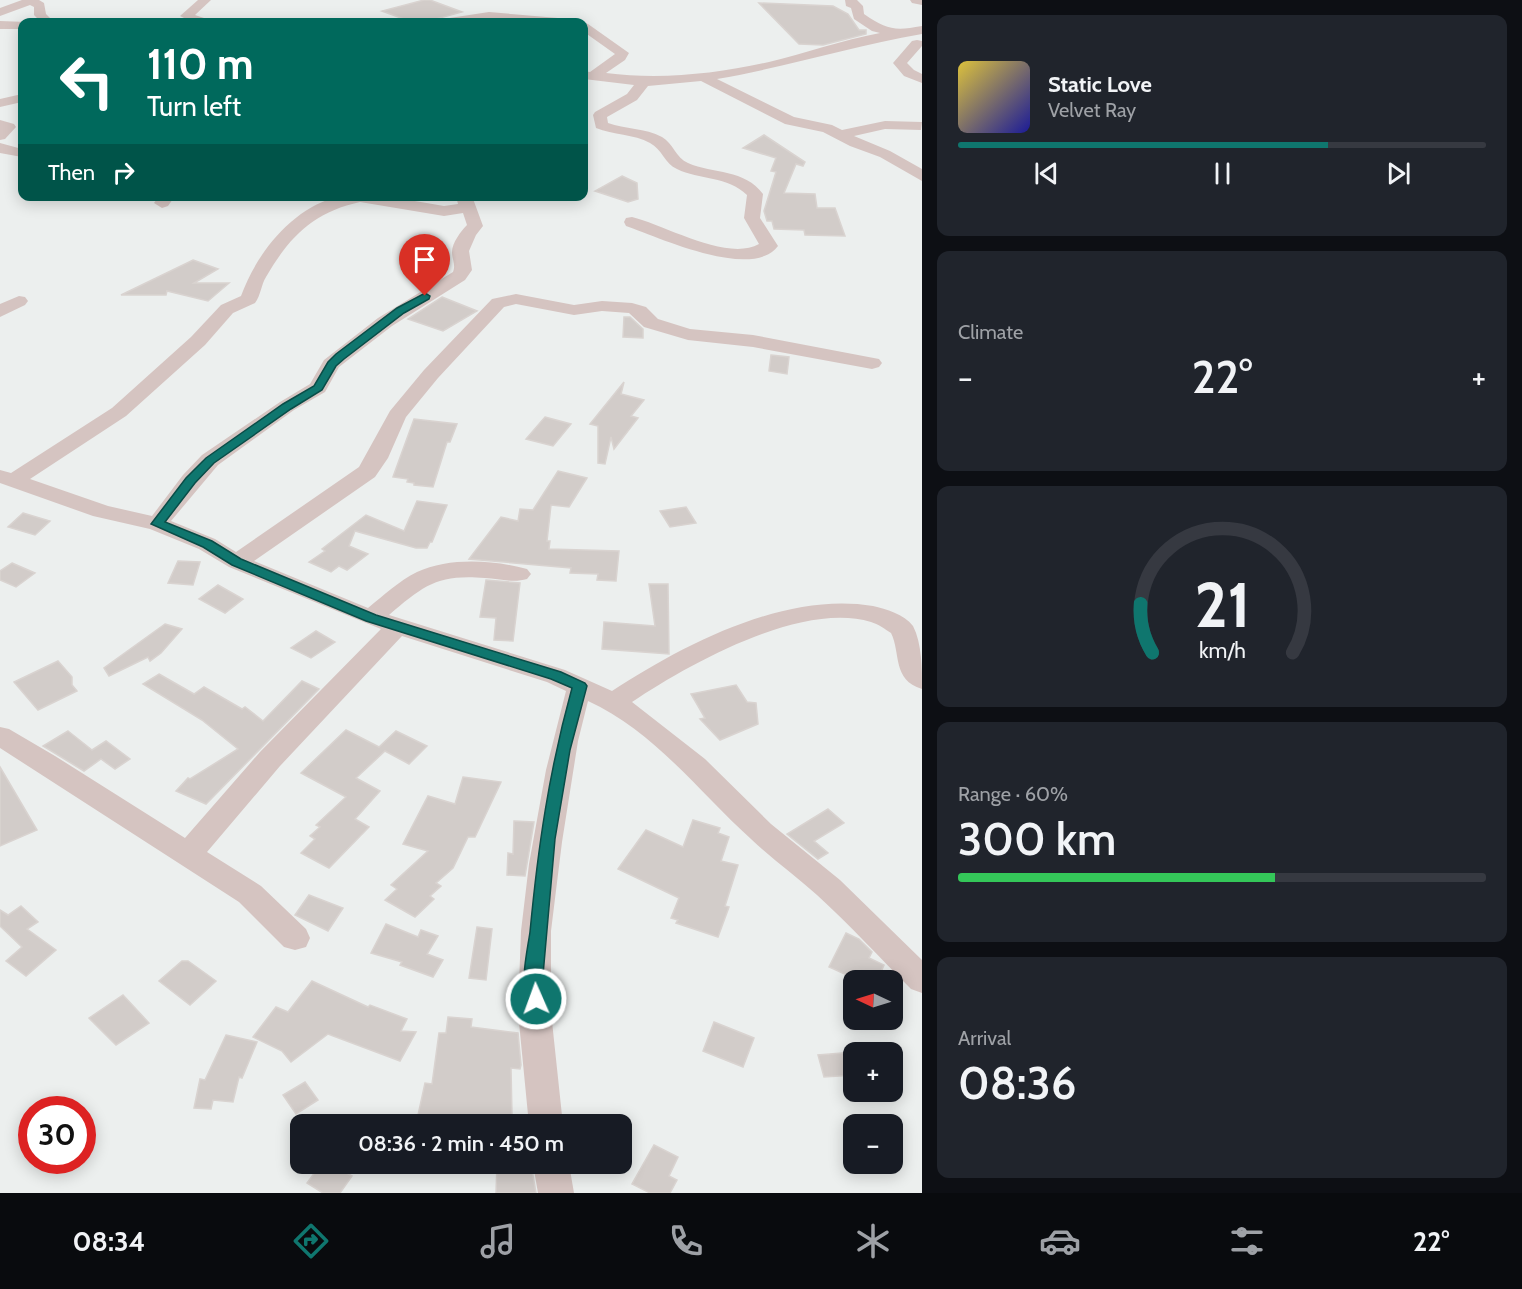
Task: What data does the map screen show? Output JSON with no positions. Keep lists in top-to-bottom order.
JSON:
{
  "north": "left",
  "page": {
    "turn": ["110 m", "Turn left"],
    "song": ["Static Love", "Velvet Ray"],
    "then": "Then",
    "tile": [
      "Climate",
      ["Range · 60%", "300 km"],
      ["Arrival", "08:36"]
    ],
    "heat": ["−", "22°", "+"],
    "map_buttons": ["+", "−"],
    "limit": "30",
    "trip": "08:36 · 2 min · 450 m",
    "tabs": ["08:34", "22°"],
    "gauge": ["21", "km/h"]
  }
}
